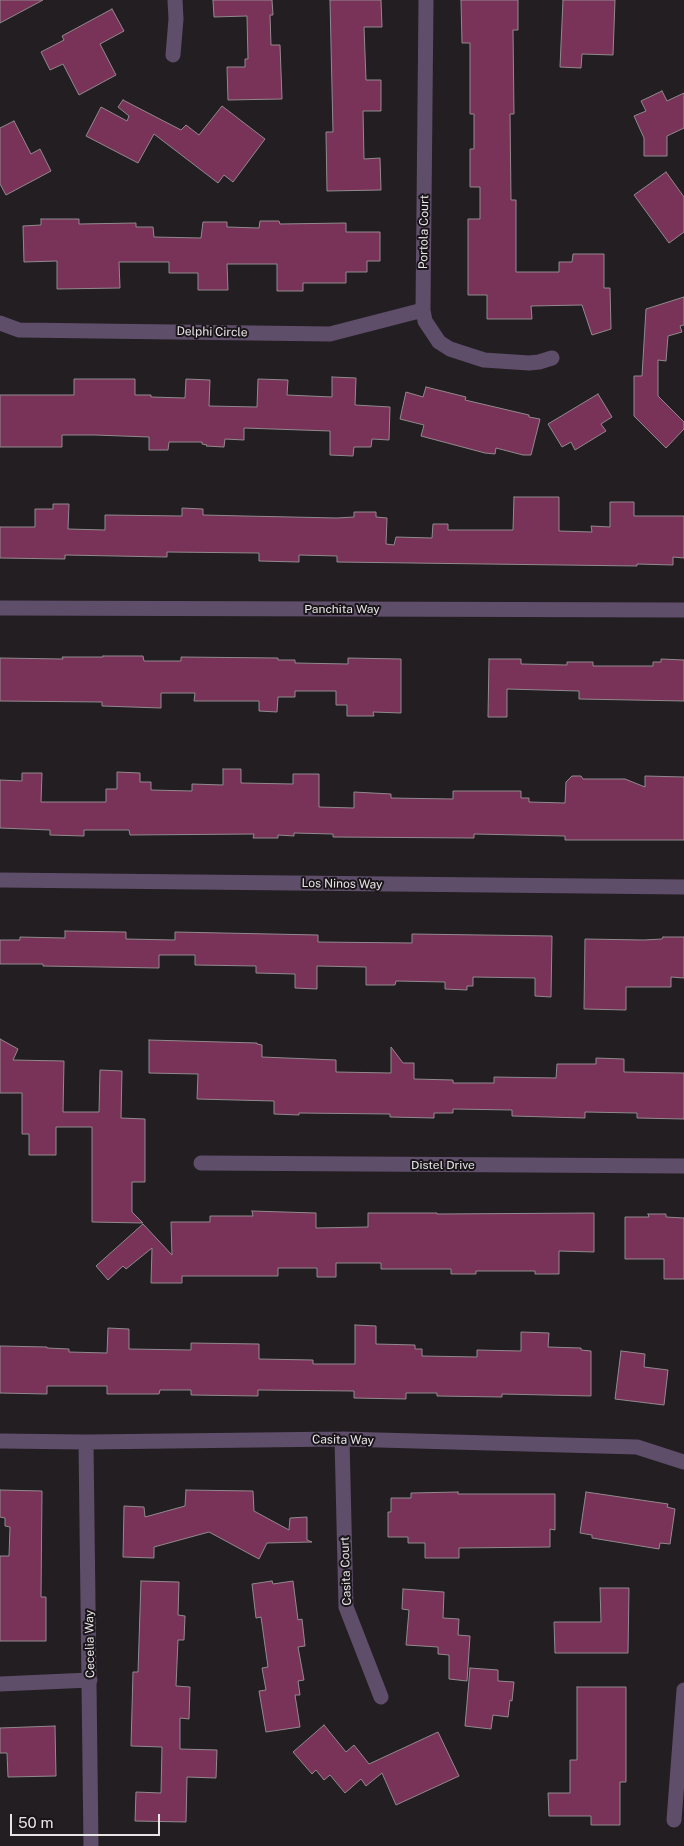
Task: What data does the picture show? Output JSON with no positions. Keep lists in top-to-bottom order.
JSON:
{
  "streets": {
    "street": [
      "Portola Court",
      "Delphi Circle",
      "Panchita Way",
      "Los Ninos Way",
      "Distel Drive",
      "Casita Way",
      "Casita Court",
      "Cecelia Way"
    ]
  },
  "crossings": [
    ["Portola Court", "Delphi Circle"],
    ["Casita Way", "Casita Court"],
    ["Casita Way", "Cecelia Way"]
  ],
  "scale_bar": "50 m"
}
